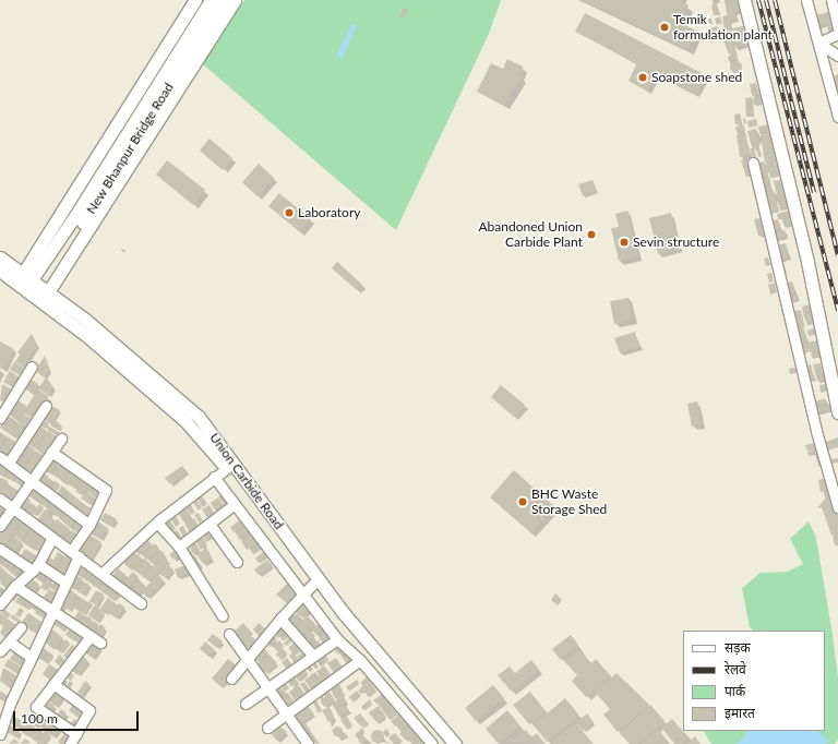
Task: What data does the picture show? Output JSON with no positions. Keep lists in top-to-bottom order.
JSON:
{
  "streets": {
    "street": ["New Bhanpur Bridge Road", "Union Carbide Road"]
  },
  "crossings": [
    ["New Bhanpur Bridge Road", "Union Carbide Road"]
  ],
  "places": [
    "Temik formulation plant",
    "Soapstone shed",
    "Laboratory",
    "Abandoned Union Carbide Plant",
    "Sevin structure",
    "BHC Waste Storage Shed"
  ],
  "legend": [
    "सड़क",
    "रेलवे",
    "पार्क",
    "इमारत"
  ],
  "scale_bar": "100 m"
}
